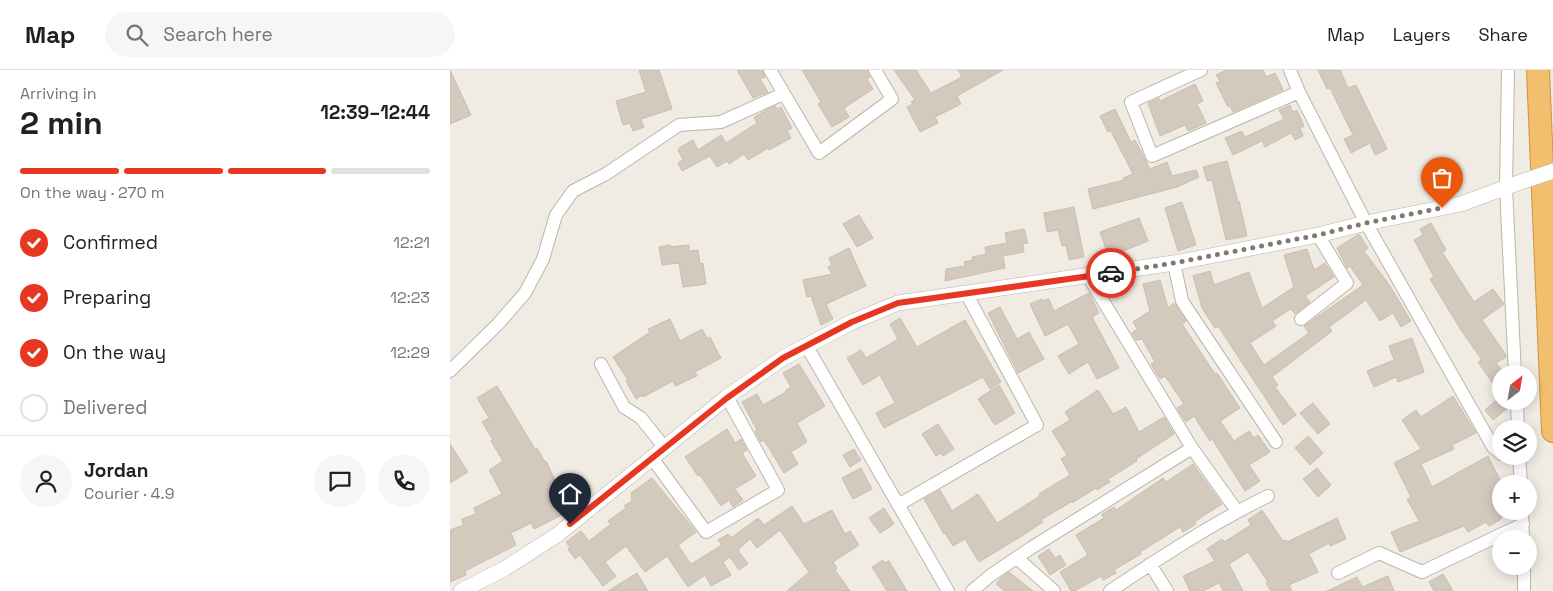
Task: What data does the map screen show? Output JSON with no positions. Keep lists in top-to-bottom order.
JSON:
{
  "north": "top right",
  "page": {
    "header": "Map",
    "search": "Search here",
    "nav": ["Map", "Layers", "Share"],
    "heading": ["2 min", "Arriving in", "12:39–12:44"],
    "panel": ["Jordan", "Courier · 4.9"],
    "bar": "On the way · 270 m",
    "list": [
      ["Confirmed", "12:21"],
      ["Preparing", "12:23"],
      ["On the way", "12:29"],
      "Delivered"
    ],
    "map_buttons": ["+", "−"]
  }
}
